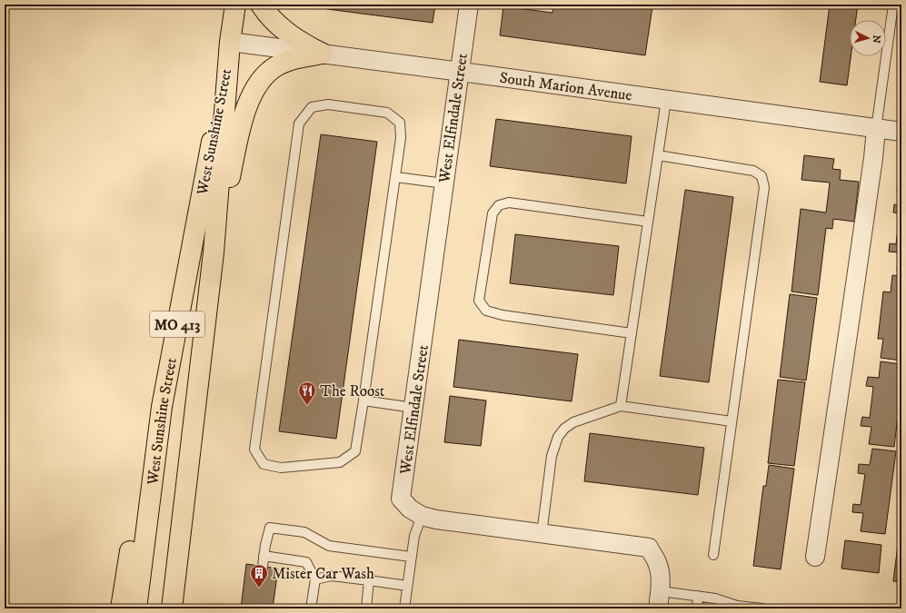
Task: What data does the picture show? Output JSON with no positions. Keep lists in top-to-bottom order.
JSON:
{
  "streets": {
    "main road": ["West Sunshine Street", "MO 413"],
    "street": ["South Marion Avenue", "West Elfindale Street"]
  },
  "crossings": [
    ["South Marion Avenue", "West Elfindale Street"],
    ["South Marion Avenue", "West Sunshine Street"]
  ],
  "places": {
    "restaurant": ["The Roost"],
    "building": ["Mister Car Wash"]
  },
  "north": "right"
}
